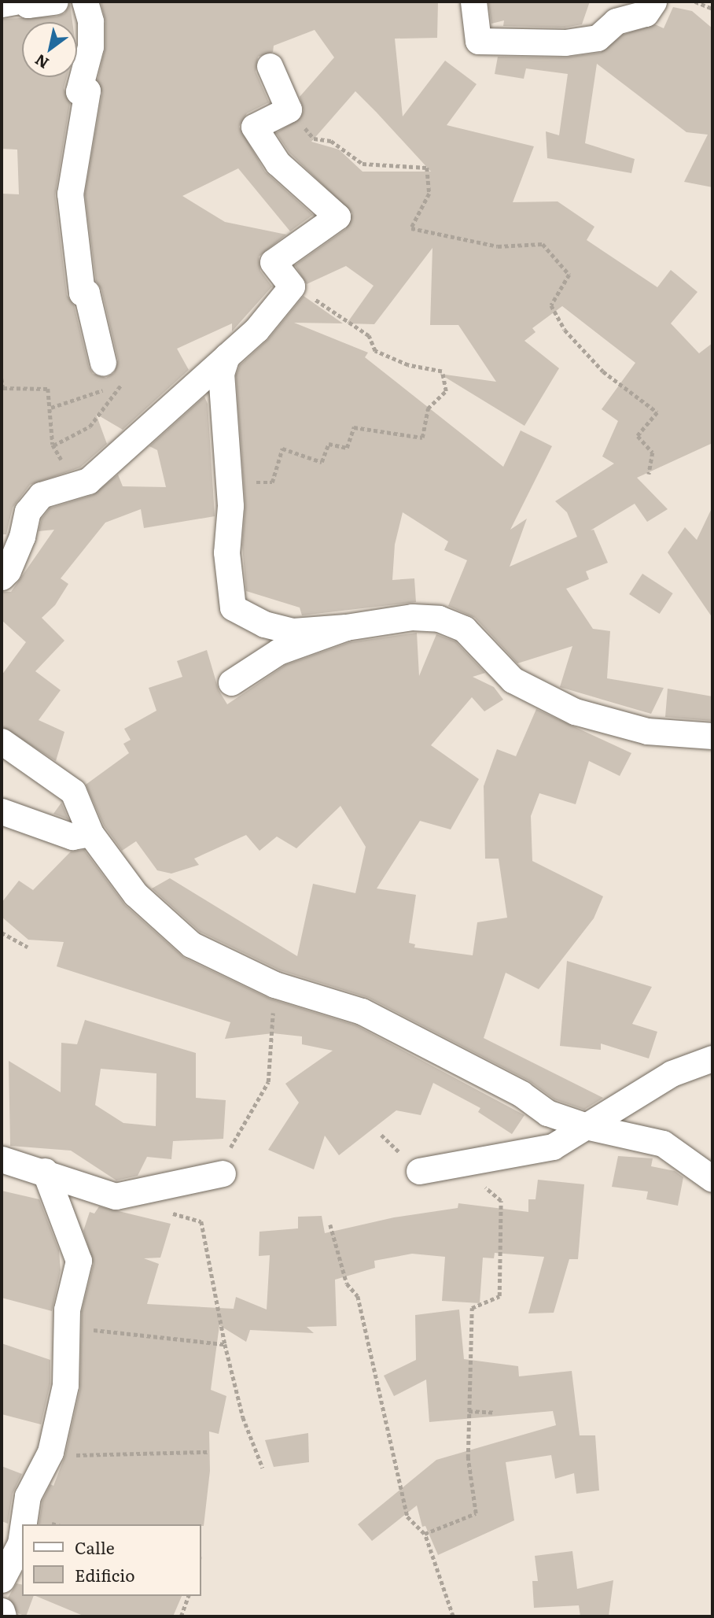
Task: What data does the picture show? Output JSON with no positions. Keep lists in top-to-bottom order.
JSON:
{
  "legend": ["Calle", "Edificio"],
  "north": "bottom left"
}
